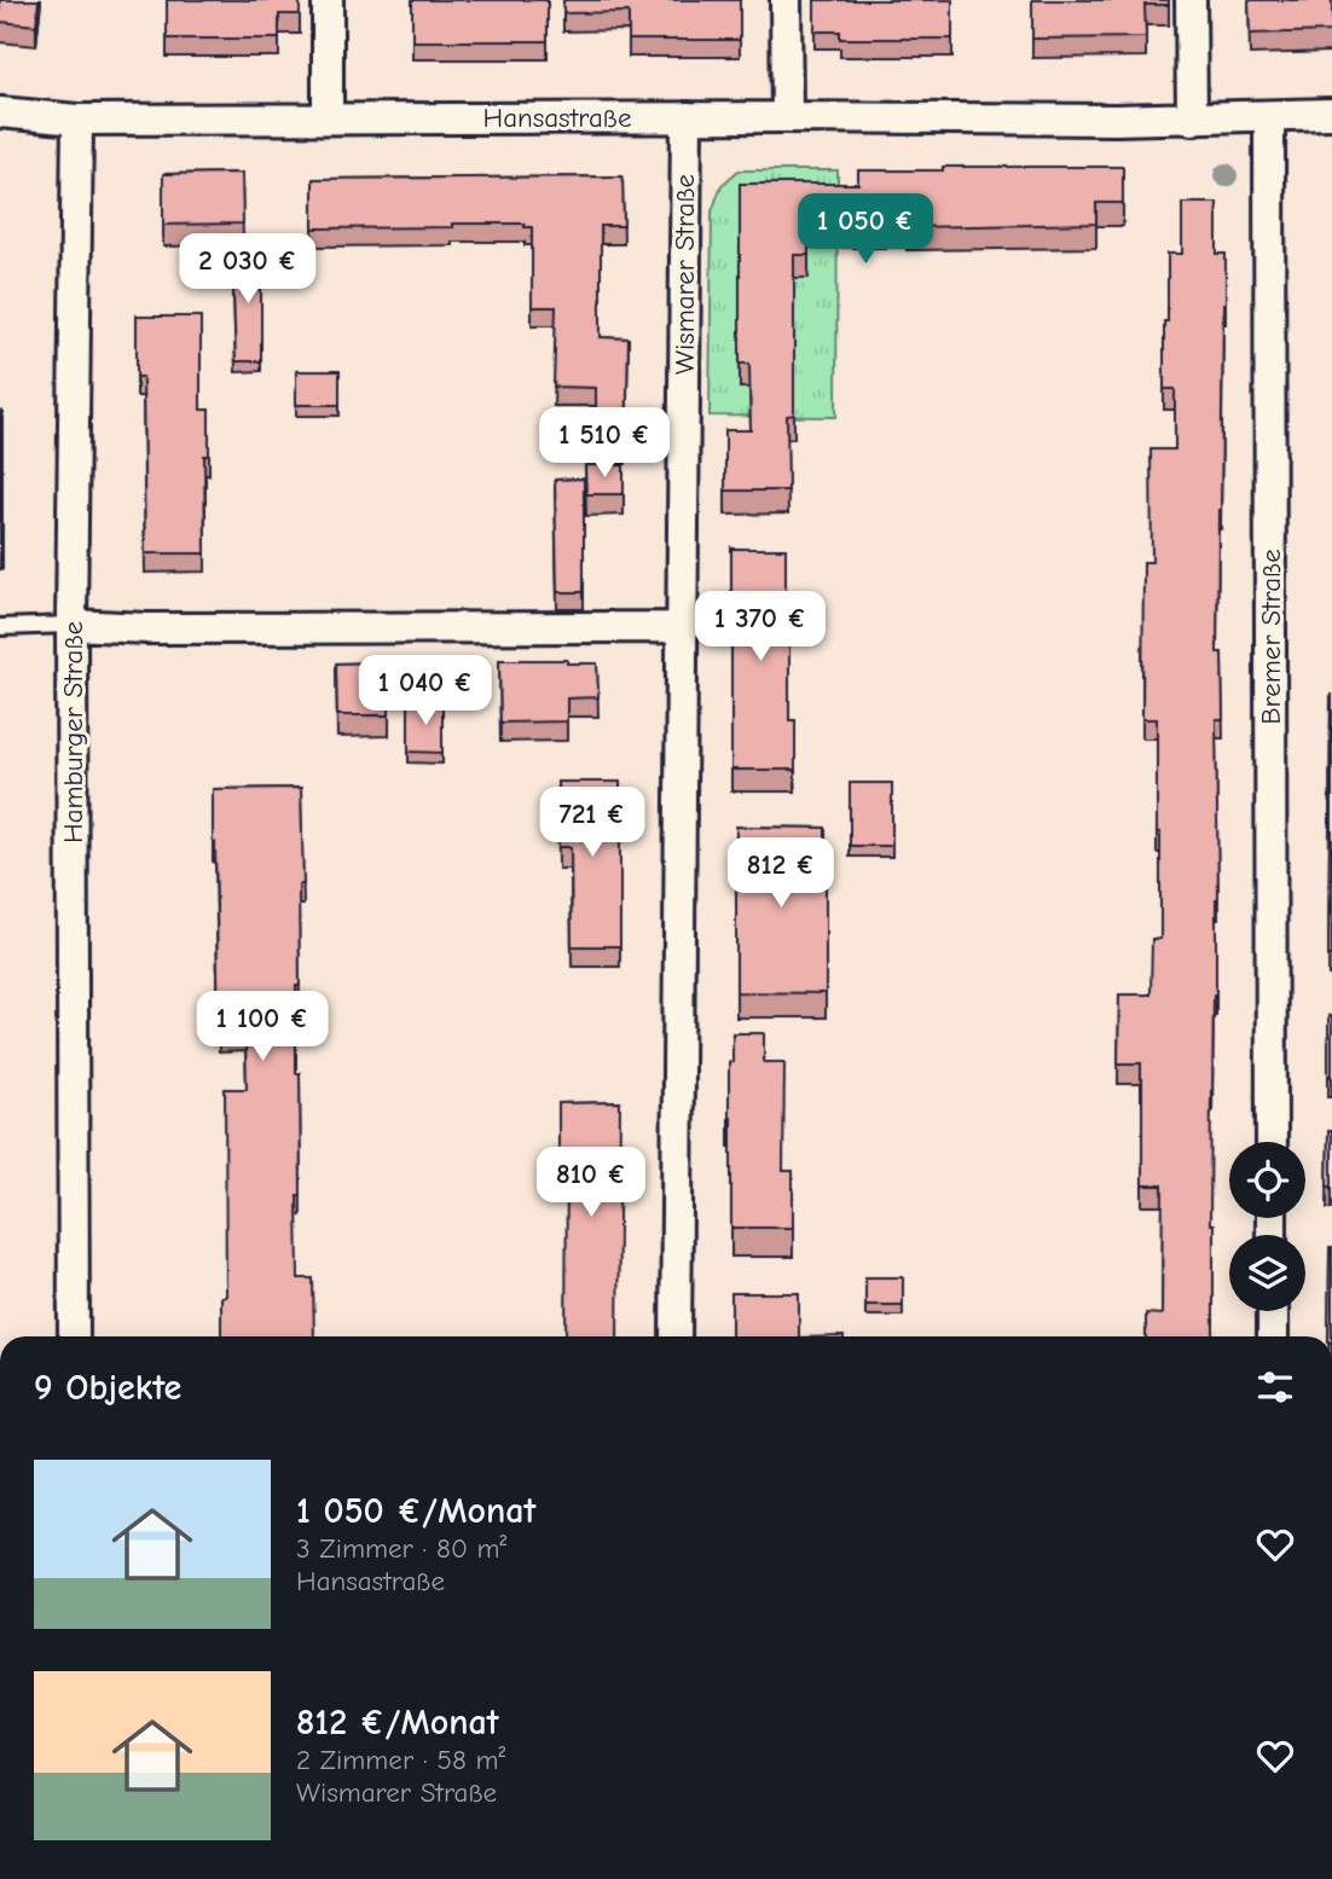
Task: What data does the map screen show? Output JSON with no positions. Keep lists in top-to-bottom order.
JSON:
{
  "streets": {
    "street": [
      "Hansastraße",
      "Wismarer Straße",
      "Bremer Straße",
      "Hamburger Straße"
    ]
  },
  "crossings": [
    ["Hansastraße", "Wismarer Straße"],
    ["Hansastraße", "Bremer Straße"],
    ["Hansastraße", "Hamburger Straße"]
  ],
  "page": {
    "price": [
      "1 050 €",
      "2 030 €",
      "1 510 €",
      "1 370 €",
      "1 040 €",
      "721 €",
      "812 €",
      "1 100 €",
      "810 €"
    ],
    "heading": "9 Objekte",
    "list": [
      {
        "name": "1 050 €/Monat",
        "note": "3 Zimmer · 80 m² · Hansastraße"
      },
      {
        "name": "812 €/Monat",
        "note": "2 Zimmer · 58 m² · Wismarer Straße"
      }
    ]
  }
}
